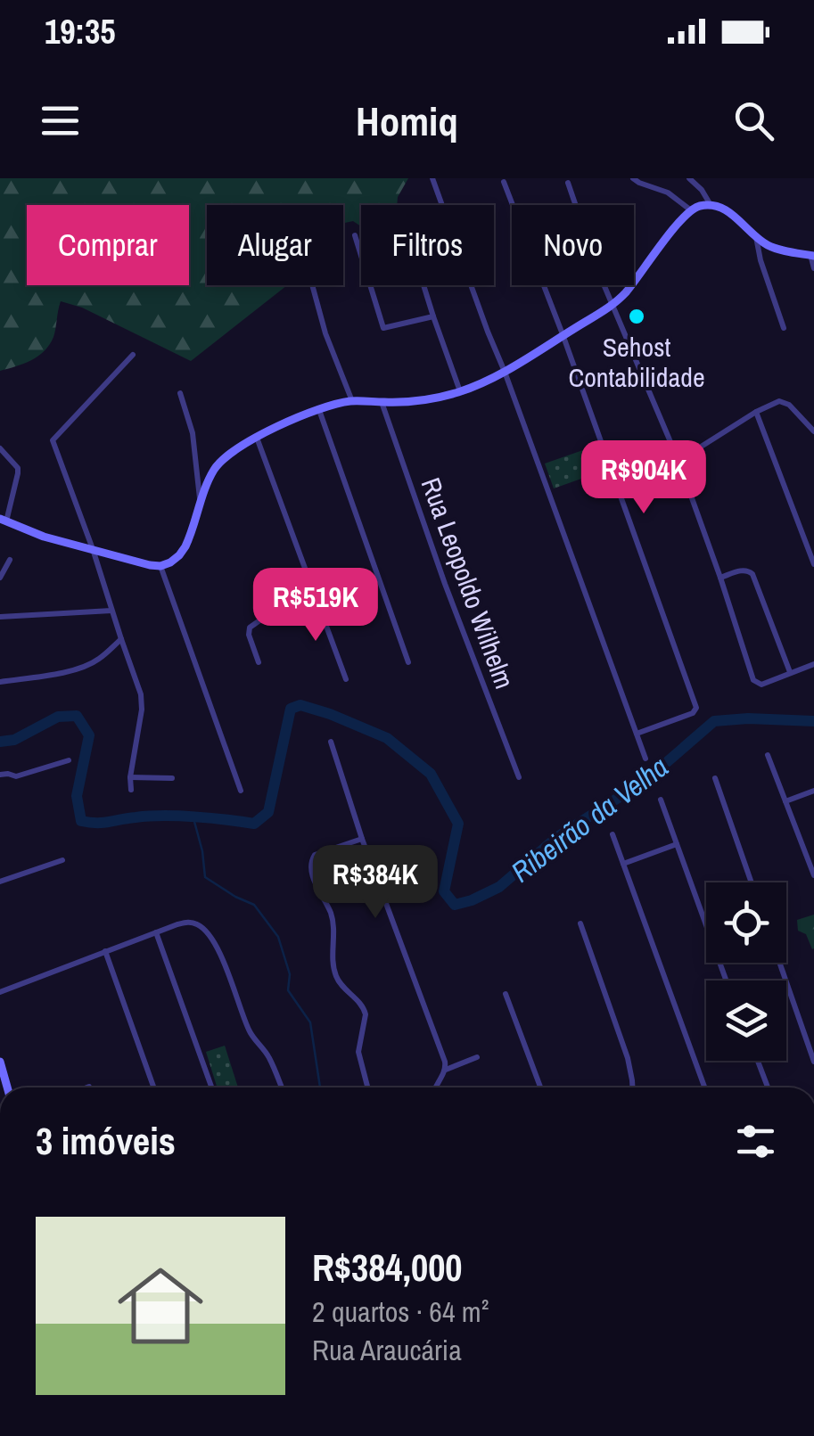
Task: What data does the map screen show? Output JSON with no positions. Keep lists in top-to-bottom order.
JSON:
{
  "streets": {
    "street": ["Rua Leopoldo Wilhelm"]
  },
  "water": ["Ribeirão da Velha"],
  "places": ["Sehost Contabilidade"],
  "page": {
    "status": "19:35",
    "header": "Homiq",
    "chip": [
      "Comprar",
      "Alugar",
      "Filtros",
      "Novo"
    ],
    "price": ["R$904K", "R$519K", "R$384K"],
    "heading": "3 imóveis",
    "list": [
      {
        "name": "R$384,000",
        "note": "2 quartos · 64 m² · Rua Araucária"
      }
    ]
  }
}
